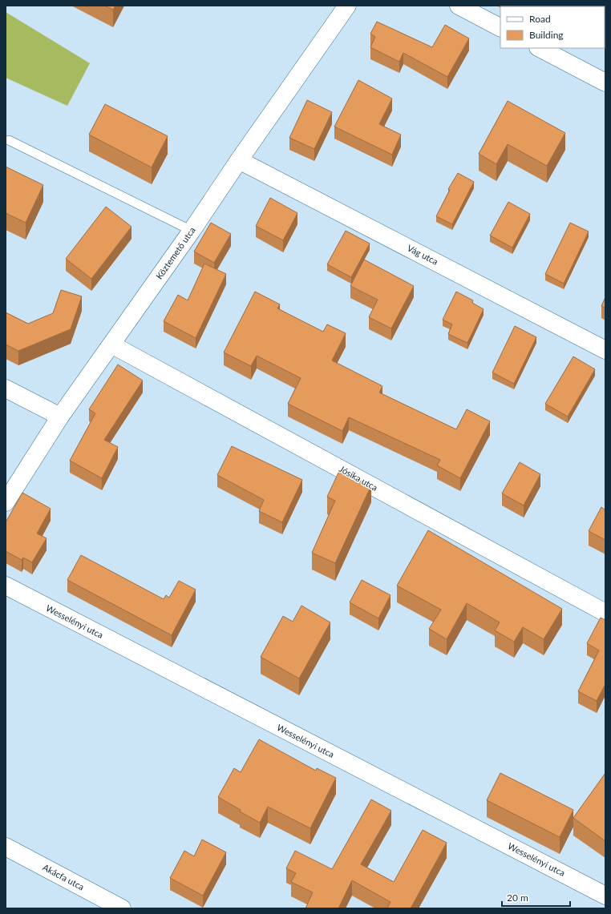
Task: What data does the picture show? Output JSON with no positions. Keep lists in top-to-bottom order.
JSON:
{
  "streets": {
    "street": [
      "Köztemető utca",
      "Vág utca",
      "Jósika utca",
      "Wesselényi utca",
      "Akácfa utca"
    ]
  },
  "crossings": [
    ["Köztemető utca", "Vág utca"],
    ["Köztemető utca", "Jósika utca"]
  ],
  "legend": ["Road", "Building"],
  "scale_bar": "20 m"
}
